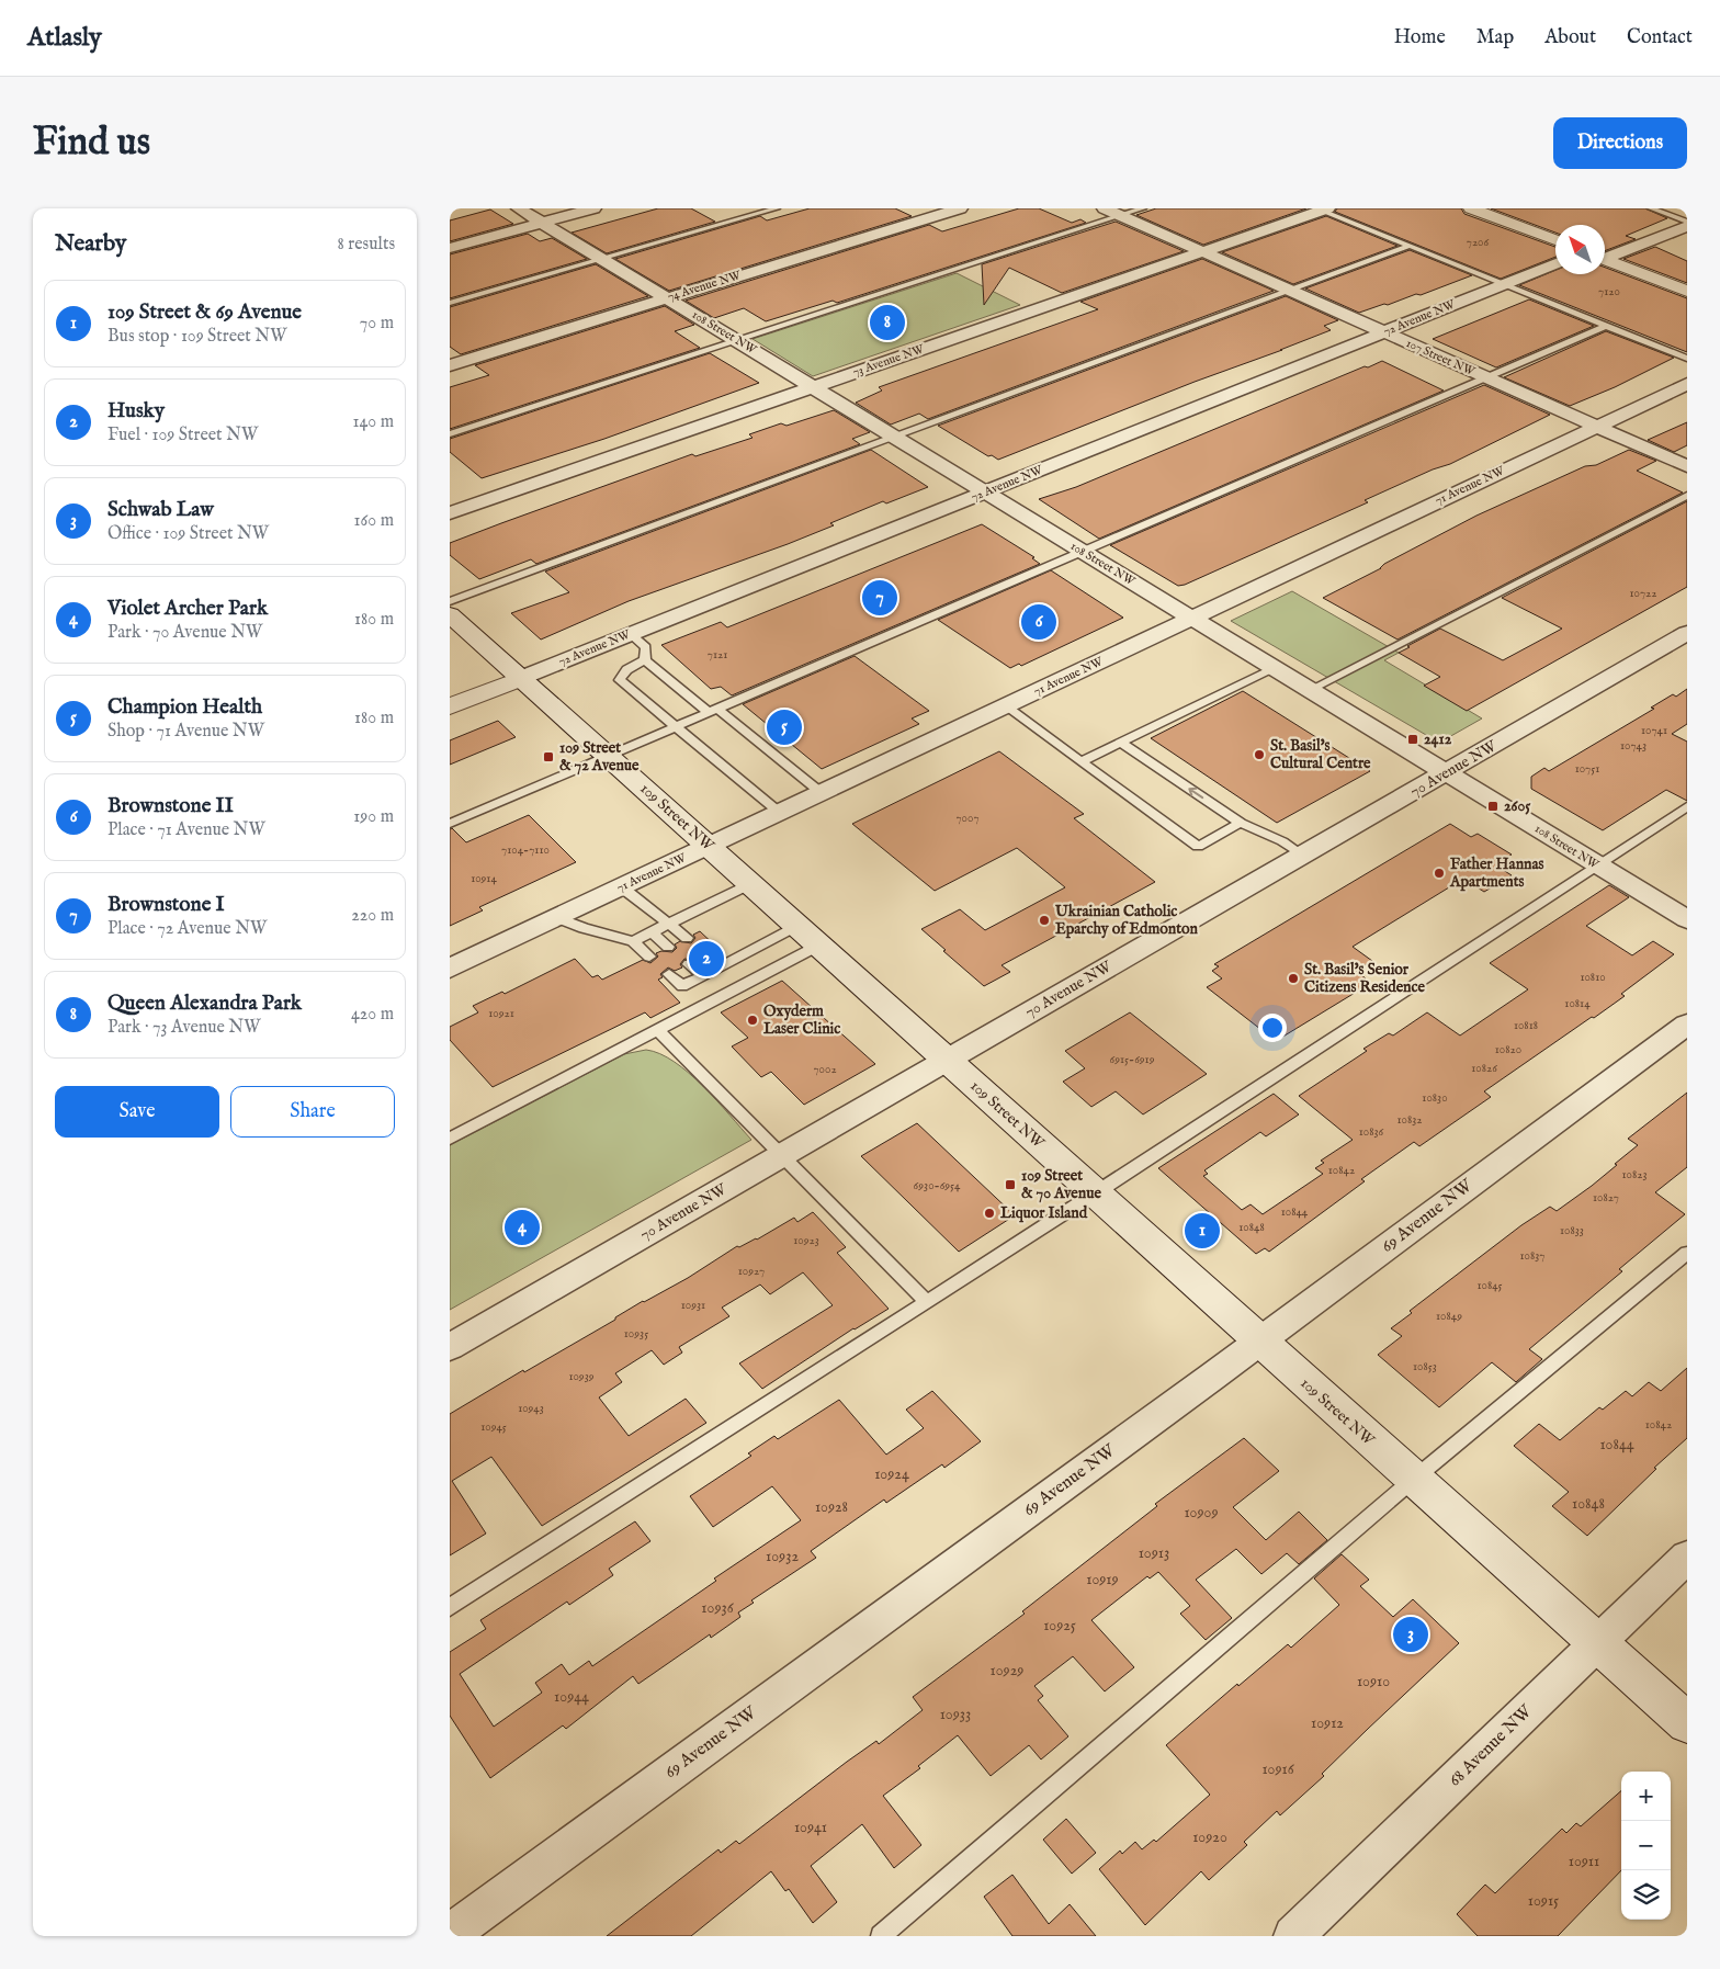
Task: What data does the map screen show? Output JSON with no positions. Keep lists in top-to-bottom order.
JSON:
{
  "streets": {
    "main road": ["72 Avenue NW", "109 Street NW"],
    "street": [
      "74 Avenue NW",
      "108 Street NW",
      "107 Street NW",
      "73 Avenue NW",
      "71 Avenue NW",
      "70 Avenue NW",
      "69 Avenue NW",
      "68 Avenue NW"
    ]
  },
  "crossings": [
    ["74 Avenue NW", "108 Street NW"],
    ["72 Avenue NW", "108 Street NW"],
    ["72 Avenue NW", "107 Street NW"],
    ["72 Avenue NW", "109 Street NW"],
    ["108 Street NW", "73 Avenue NW"],
    ["108 Street NW", "71 Avenue NW"],
    ["108 Street NW", "70 Avenue NW"],
    ["107 Street NW", "73 Avenue NW"],
    ["107 Street NW", "71 Avenue NW"],
    ["71 Avenue NW", "109 Street NW"],
    ["70 Avenue NW", "109 Street NW"],
    ["109 Street NW", "69 Avenue NW"],
    ["109 Street NW", "68 Avenue NW"]
  ],
  "places": {
    "transit": [
      "2412",
      "109 Street & 72 Avenue",
      "2605",
      "109 Street & 70 Avenue"
    ],
    "other": [
      "St. Basil's Cultural Centre",
      "Father Hannas Apartments",
      "Ukrainian Catholic Eparchy of Edmonton",
      "St. Basil's Senior Citizens Residence",
      "Oxyderm Laser Clinic",
      "Liquor Island"
    ]
  },
  "house_numbers": [
    "7206",
    "7120",
    "10722",
    "7121",
    "10741",
    "10743",
    "10751",
    "7007",
    "7104-7110",
    "10914",
    "10810",
    "10814",
    "10921",
    "10818",
    "10820",
    "6915-6919",
    "10826",
    "7002",
    "10830",
    "10832",
    "10836",
    "10842",
    "10823",
    "6930-6954",
    "10827",
    "10844",
    "10848",
    "10833",
    "10923",
    "10837",
    "10927",
    "10845",
    "10931",
    "10849",
    "10935",
    "10853",
    "10939",
    "10943",
    "10842",
    "10945",
    "10844",
    "10924",
    "10848",
    "10928",
    "10909",
    "10913",
    "10932",
    "10919",
    "10936",
    "10925",
    "10929",
    "10910",
    "10944",
    "10933",
    "10912",
    "10916",
    "10941",
    "10920",
    "10911",
    "10915"
  ],
  "north": "top left",
  "page": {
    "header": "Atlasly",
    "nav": [
      "Home",
      "Map",
      "About",
      "Contact"
    ],
    "buttons": [
      "Directions",
      ["Save", "Share"]
    ],
    "title": "Find us",
    "heading": ["Nearby", "8 results"],
    "list": [
      {
        "mark": "1",
        "name": "109 Street & 69 Avenue",
        "note": "Bus stop · 109 Street NW",
        "value": "70 m"
      },
      {
        "mark": "2",
        "name": "Husky",
        "note": "Fuel · 109 Street NW",
        "value": "140 m"
      },
      {
        "mark": "3",
        "name": "Schwab Law",
        "note": "Office · 109 Street NW",
        "value": "160 m"
      },
      {
        "mark": "4",
        "name": "Violet Archer Park",
        "note": "Park · 70 Avenue NW",
        "value": "180 m"
      },
      {
        "mark": "5",
        "name": "Champion Health",
        "note": "Shop · 71 Avenue NW",
        "value": "180 m"
      },
      {
        "mark": "6",
        "name": "Brownstone II",
        "note": "Place · 71 Avenue NW",
        "value": "190 m"
      },
      {
        "mark": "7",
        "name": "Brownstone I",
        "note": "Place · 72 Avenue NW",
        "value": "220 m"
      },
      {
        "mark": "8",
        "name": "Queen Alexandra Park",
        "note": "Park · 73 Avenue NW",
        "value": "420 m"
      }
    ],
    "pins": [
      "8",
      "7",
      "6",
      "5",
      "2",
      "4",
      "1",
      "3"
    ],
    "map_buttons": ["+", "−"]
  }
}
